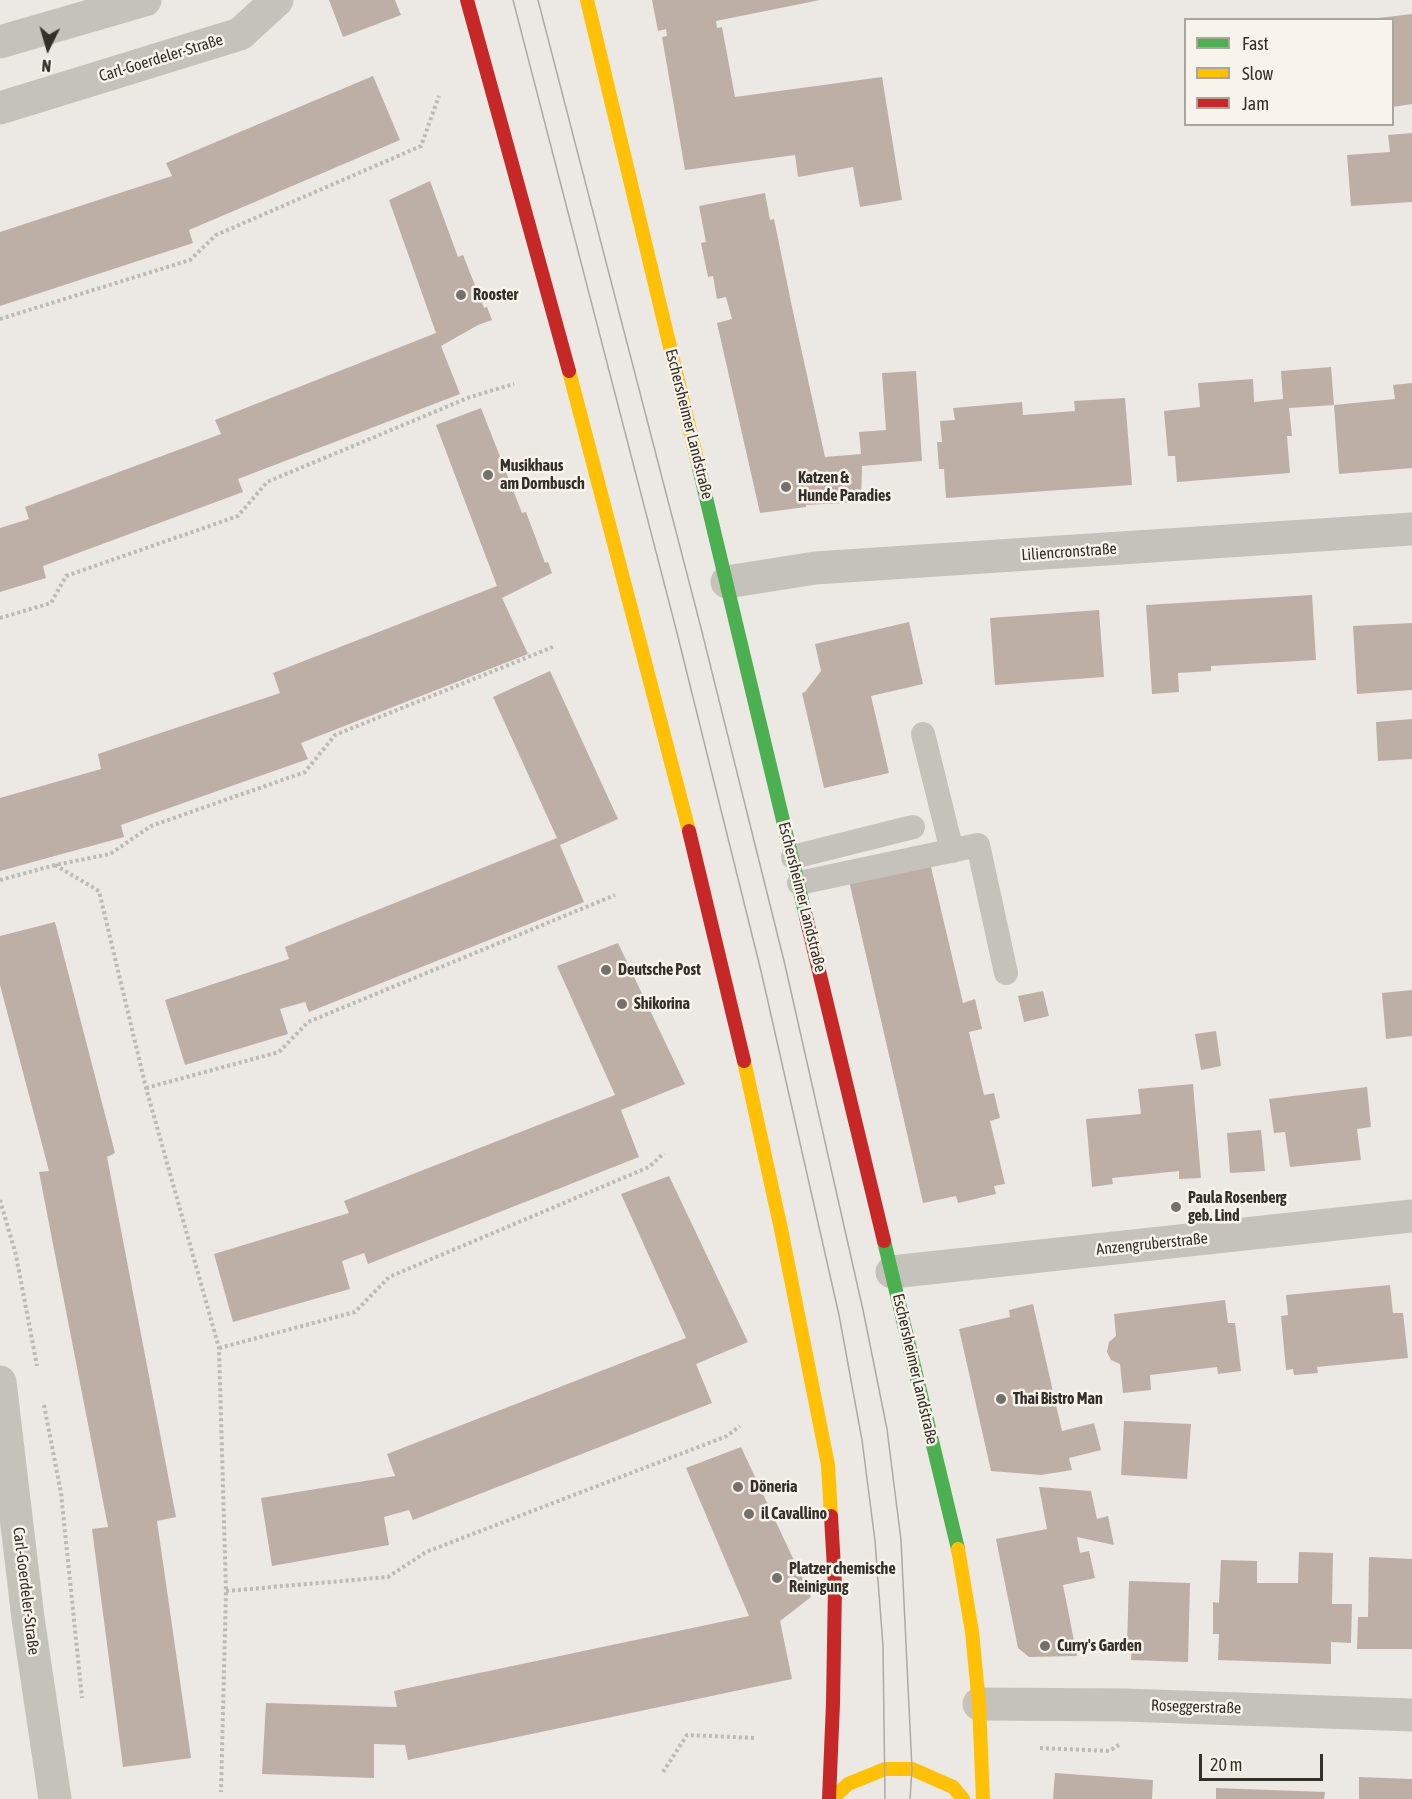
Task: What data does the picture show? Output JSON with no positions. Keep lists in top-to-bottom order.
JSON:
{
  "streets": {
    "main road": ["Eschersheimer Landstraße"],
    "street": [
      "Carl-Goerdeler-Straße",
      "Liliencronstraße",
      "Anzengruberstraße",
      "Roseggerstraße"
    ]
  },
  "crossings": [
    ["Eschersheimer Landstraße", "Liliencronstraße"],
    ["Eschersheimer Landstraße", "Anzengruberstraße"],
    ["Eschersheimer Landstraße", "Roseggerstraße"]
  ],
  "places": [
    "Rooster",
    "Musikhaus am Dornbusch",
    "Katzen & Hunde Paradies",
    "Deutsche Post",
    "Shikorina",
    "Paula Rosenberg geb. Lind",
    "Thai Bistro Man",
    "Döneria",
    "il Cavallino",
    "Platzer chemische Reinigung",
    "Curry's Garden"
  ],
  "legend": ["Fast", "Slow", "Jam"],
  "scale_bar": "20 m",
  "north": "bottom"
}
